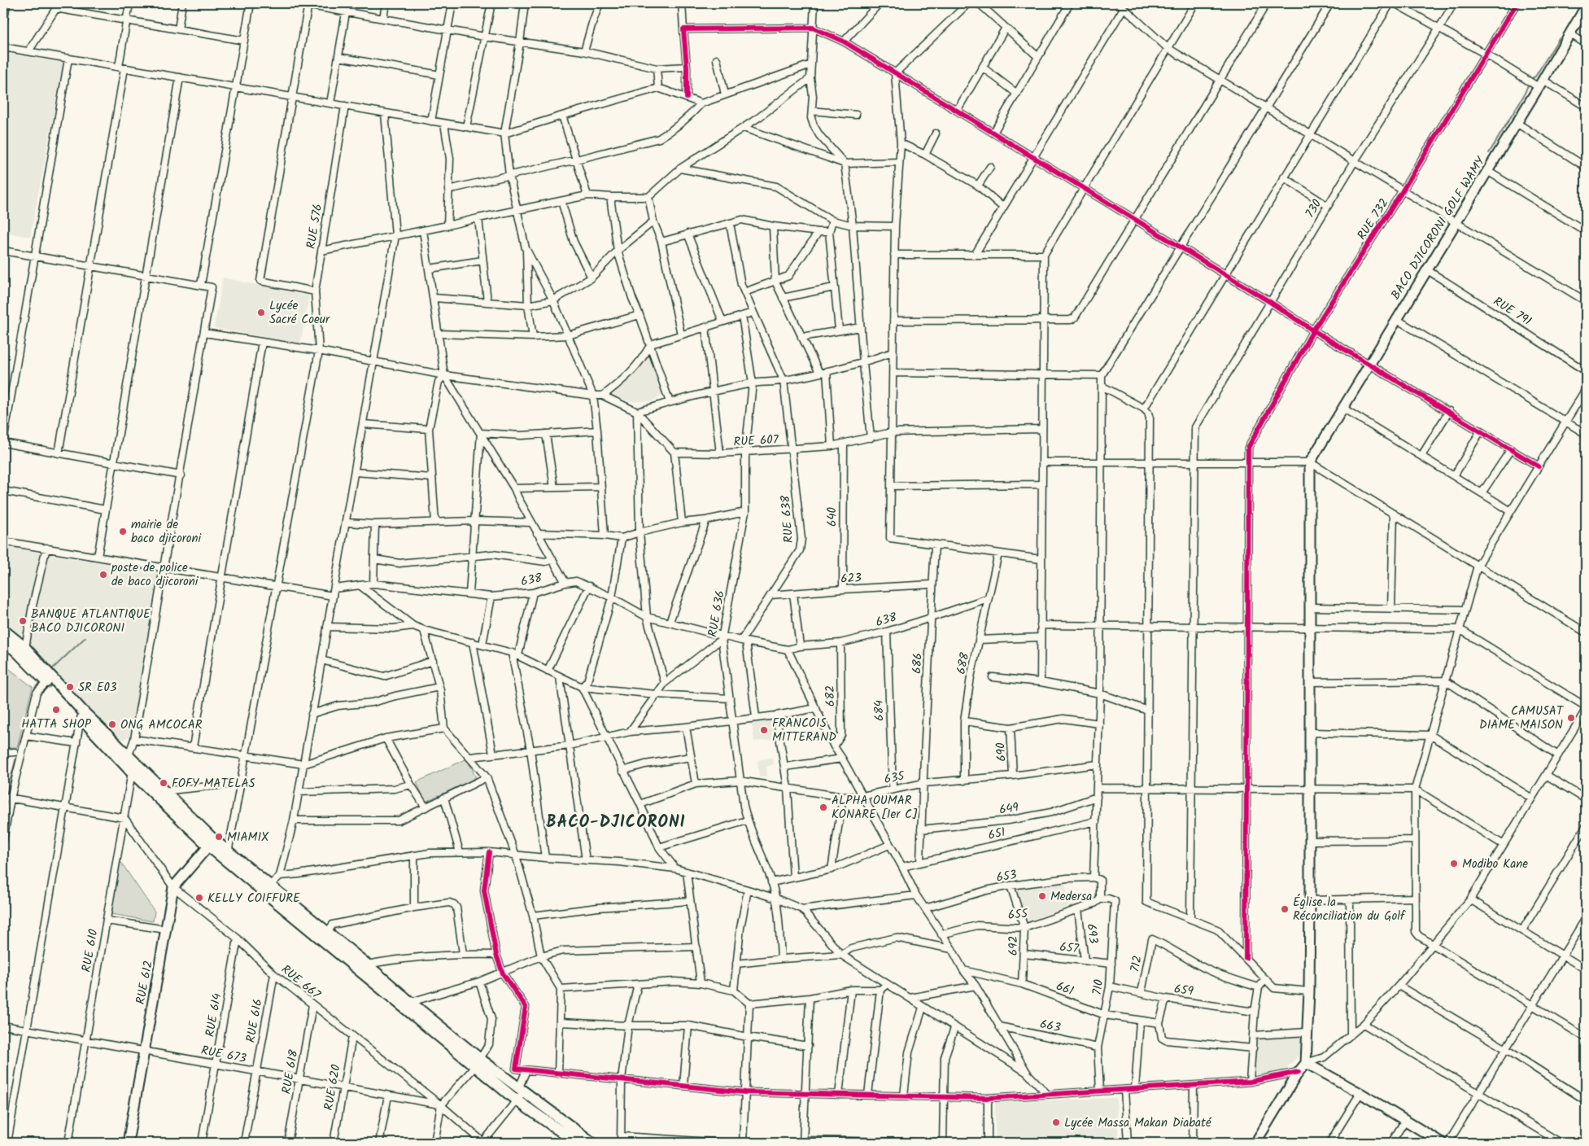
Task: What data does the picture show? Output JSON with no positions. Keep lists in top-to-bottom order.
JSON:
{
  "streets": {
    "street": [
      "730",
      "RUE 732",
      "RUE 576",
      "BACO DJICORONI GOLF WAMY",
      "RUE 791",
      "RUE 607",
      "640",
      "RUE 638",
      "623",
      "638",
      "RUE 636",
      "686",
      "688",
      "682",
      "684",
      "690",
      "635",
      "649",
      "651",
      "653",
      "655",
      "693",
      "692",
      "657",
      "RUE 610",
      "712",
      "RUE 667",
      "RUE 612",
      "710",
      "661",
      "659",
      "RUE 614",
      "RUE 616",
      "663",
      "RUE 673",
      "RUE 618",
      "RUE 620"
    ]
  },
  "crossings": [
    ["BACO DJICORONI GOLF WAMY", "RUE 791"],
    ["RUE 607", "640"],
    ["RUE 607", "RUE 638"],
    ["RUE 607", "RUE 636"],
    ["640", "623"],
    ["RUE 638", "623"],
    ["RUE 638", "638"],
    ["623", "686"],
    ["638", "RUE 636"],
    ["638", "686"],
    ["638", "688"],
    ["638", "682"],
    ["638", "684"],
    ["RUE 636", "635"],
    ["686", "635"],
    ["686", "649"],
    ["686", "651"],
    ["688", "635"],
    ["684", "635"],
    ["690", "635"],
    ["653", "692"],
    ["655", "693"],
    ["655", "692"],
    ["655", "710"],
    ["693", "657"],
    ["692", "657"],
    ["692", "661"],
    ["657", "710"],
    ["RUE 610", "RUE 667"],
    ["RUE 610", "RUE 673"],
    ["712", "659"],
    ["RUE 667", "RUE 612"],
    ["RUE 667", "RUE 614"],
    ["RUE 667", "RUE 616"],
    ["RUE 667", "RUE 673"],
    ["RUE 667", "RUE 618"],
    ["RUE 667", "RUE 620"],
    ["RUE 612", "RUE 673"],
    ["710", "661"],
    ["710", "659"],
    ["710", "663"],
    ["RUE 614", "RUE 673"],
    ["RUE 616", "RUE 673"],
    ["RUE 673", "RUE 618"],
    ["RUE 673", "RUE 620"]
  ],
  "districts": ["BACO-DJICORONI"],
  "places": [
    "Lycée Sacré Coeur",
    "mairie de baco djicoroni",
    "poste de police de baco djicoroni",
    "BANQUE ATLANTIQUE BACO DJICORONI",
    "SR E03",
    "HATTA SHOP",
    "CAMUSAT DIAME MAISON",
    "ONG AMCOCAR",
    "FRANCOIS MITTERAND",
    "FOFY MATELAS",
    "ALPHA OUMAR KONARE [1er C]",
    "MIAMIX",
    "Modibo Kane",
    "Medersa",
    "KELLY COIFFURE",
    "Église la Réconciliation du Golf",
    "Lycée Massa Makan Diabaté"
  ]
}
